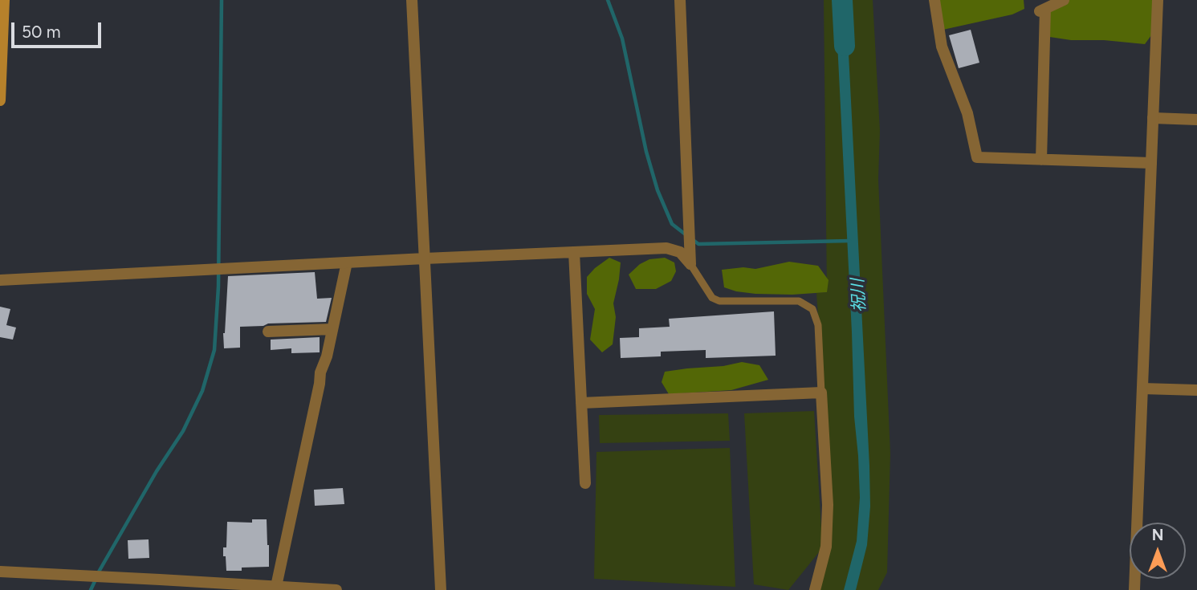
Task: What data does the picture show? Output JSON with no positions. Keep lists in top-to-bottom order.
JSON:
{
  "water": ["祝川"],
  "scale_bar": "50 m",
  "north": "top"
}
